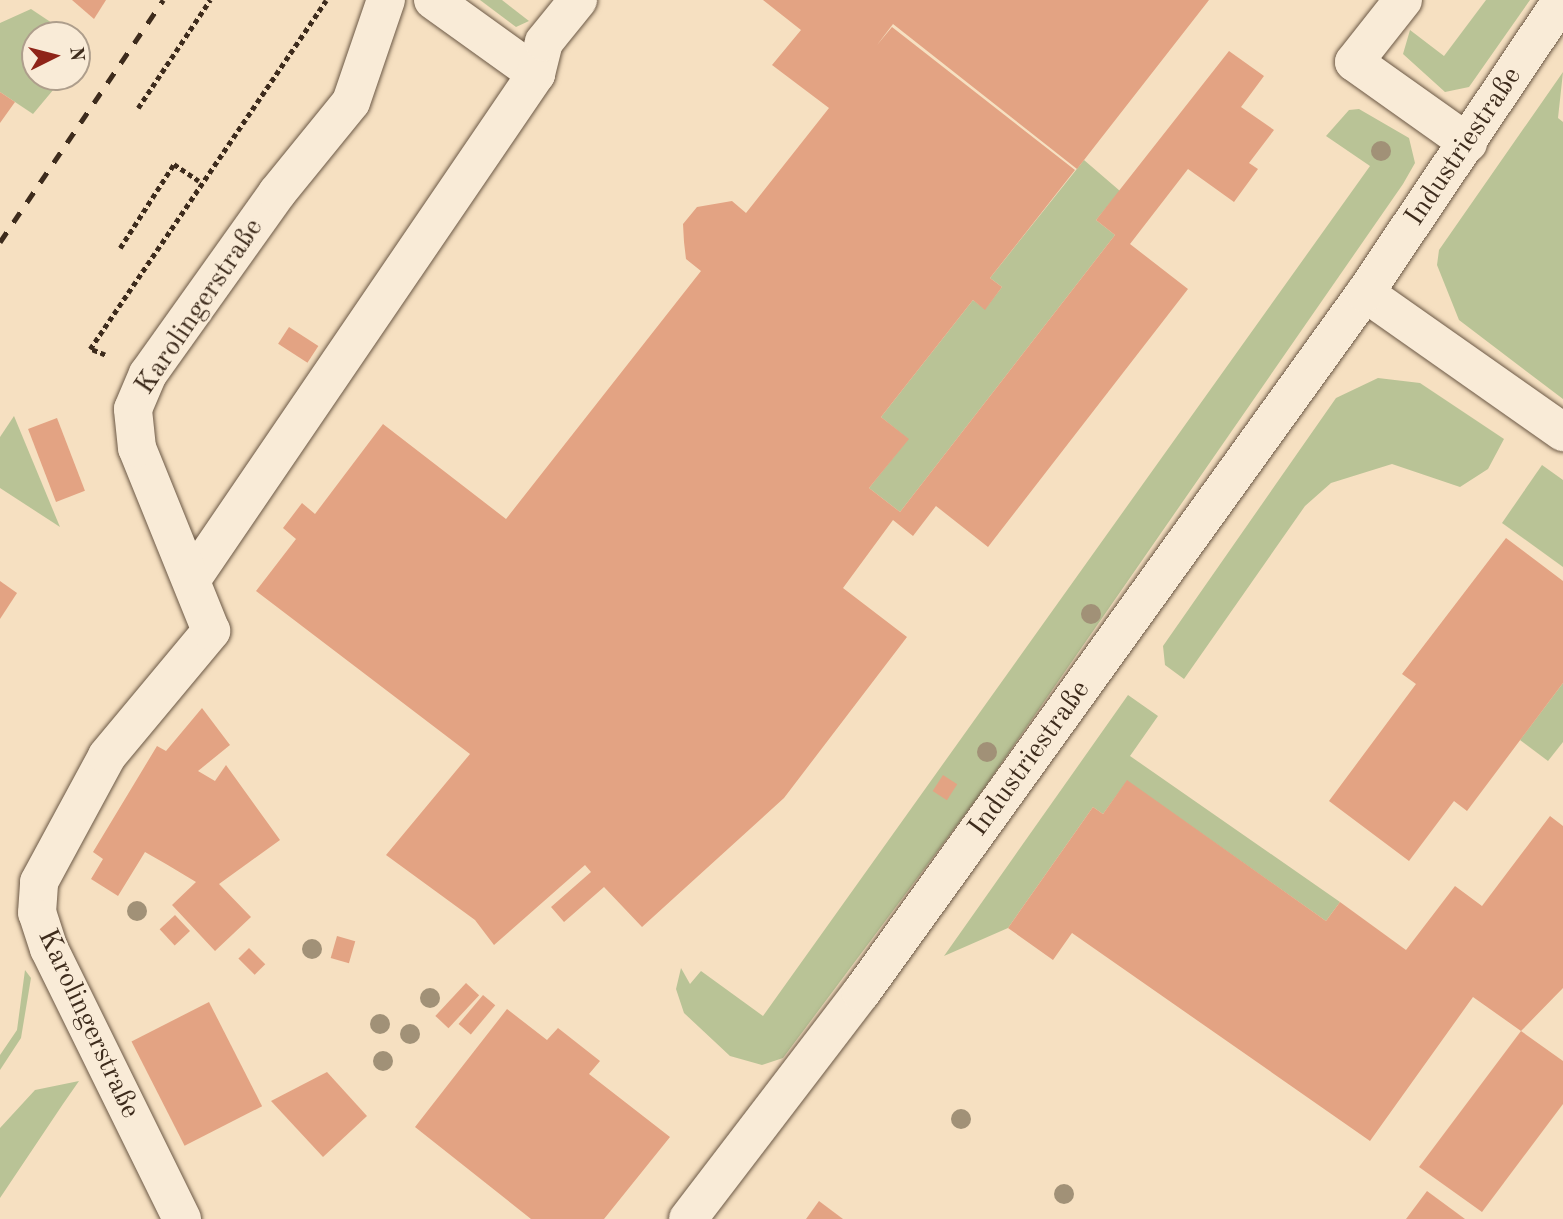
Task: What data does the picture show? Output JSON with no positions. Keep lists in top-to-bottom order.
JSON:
{
  "streets": {
    "street": ["Industriestraße", "Karolingerstraße"]
  },
  "north": "right"
}
